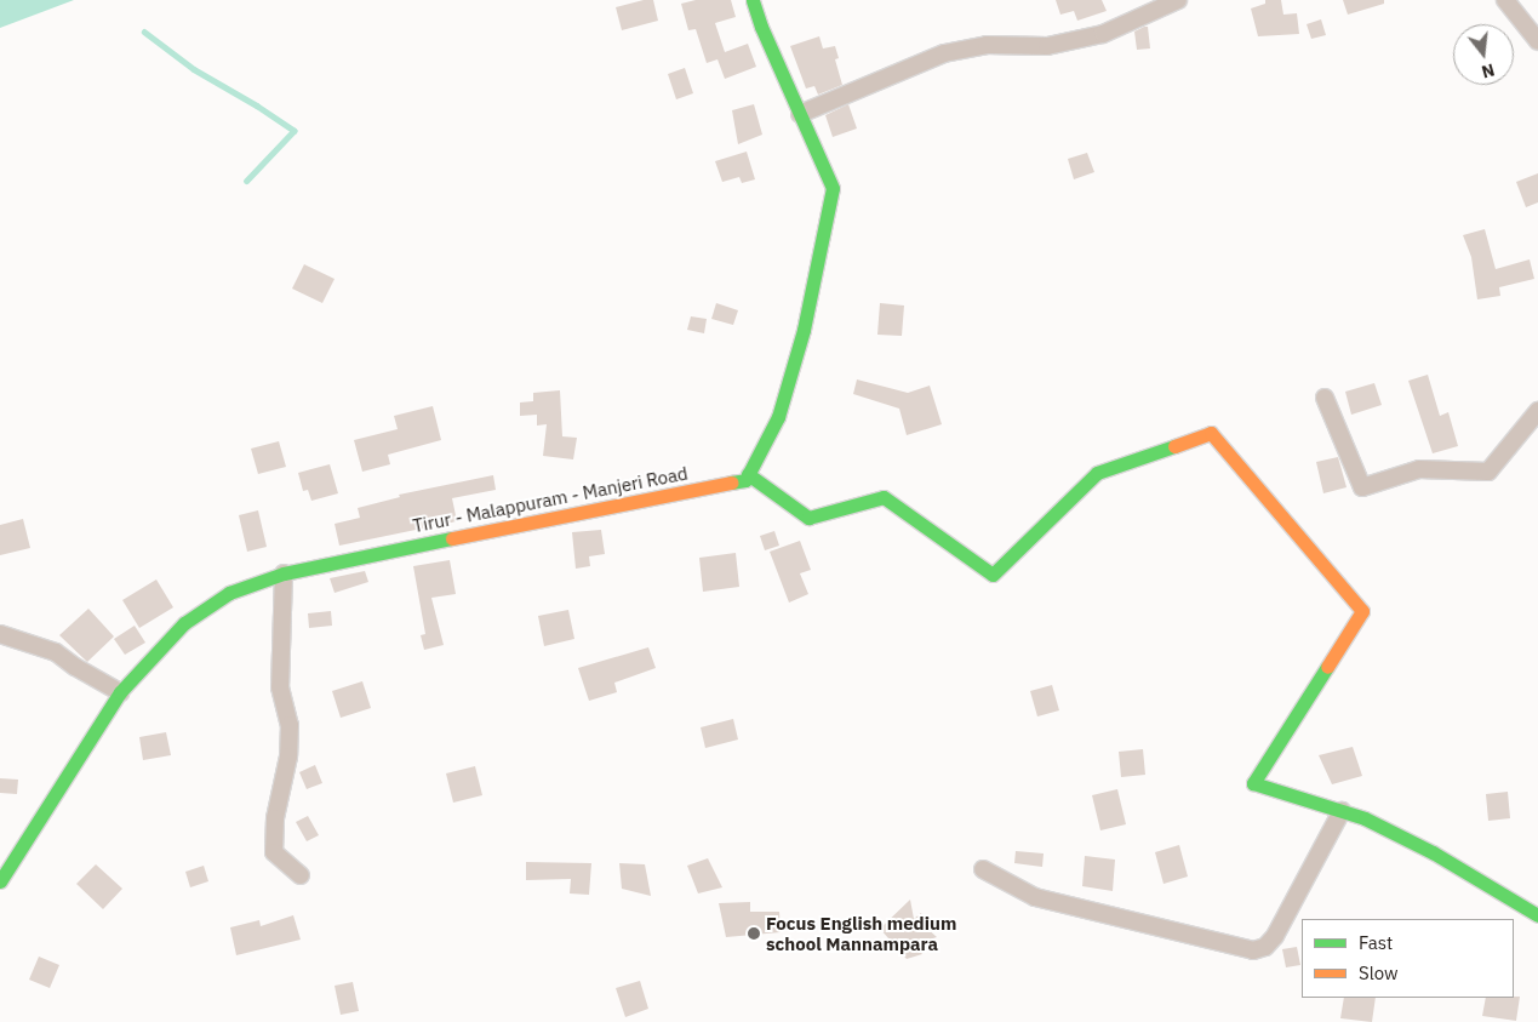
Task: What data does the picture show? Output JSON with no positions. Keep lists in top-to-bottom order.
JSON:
{
  "streets": {
    "main road": ["Tirur - Malappuram - Manjeri Road"]
  },
  "places": ["Focus English medium school Mannampara"],
  "legend": ["Fast", "Slow"],
  "north": "bottom"
}
